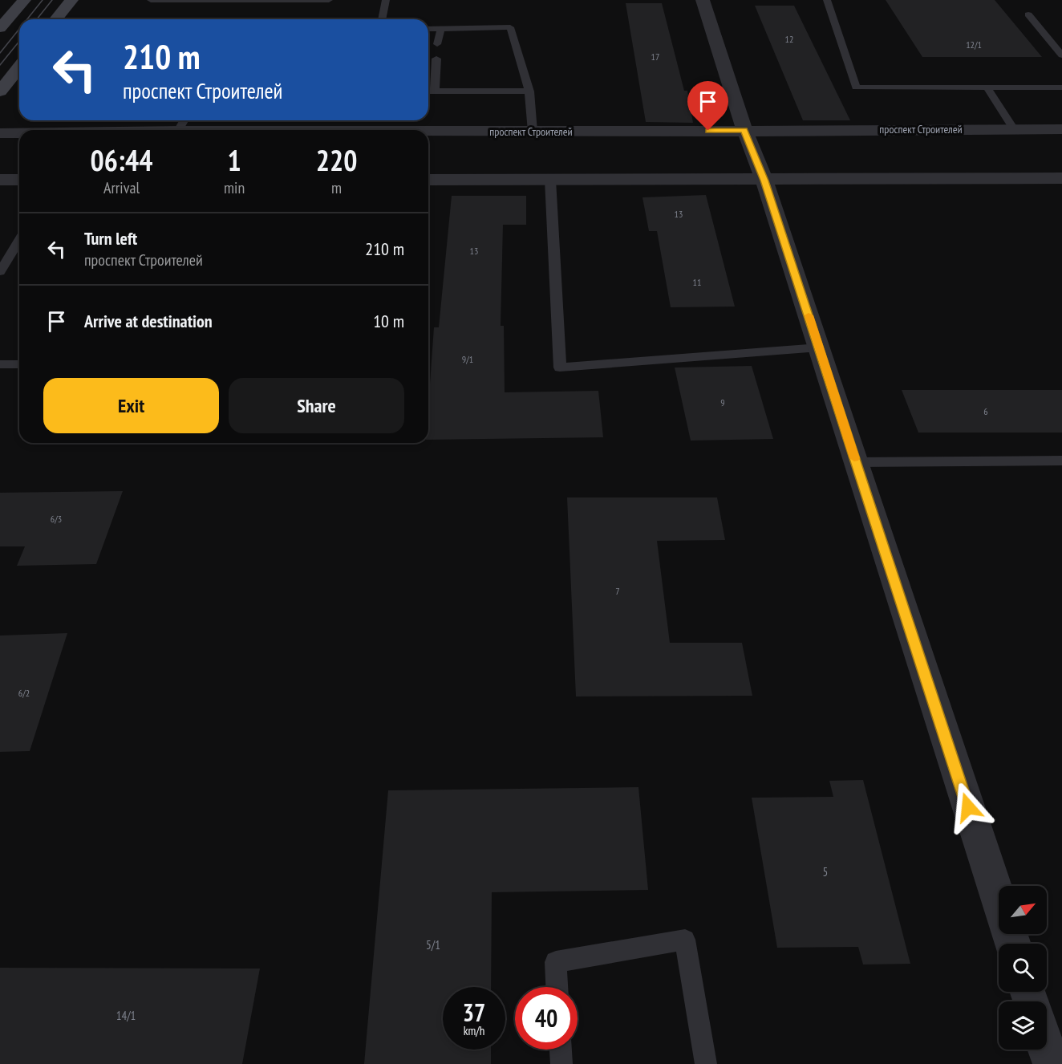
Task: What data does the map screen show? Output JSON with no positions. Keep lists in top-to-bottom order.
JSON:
{
  "streets": {
    "street": ["проспект Строителей"]
  },
  "house_numbers": [
    "12",
    "12/1",
    "17",
    "13",
    "13",
    "11",
    "9/1",
    "9",
    "6",
    "6/3",
    "7",
    "6/2",
    "5",
    "5/1",
    "14/1"
  ],
  "north": "top right",
  "page": {
    "turn": ["210 m", "проспект Строителей"],
    "eta": [
      "06:44",
      "Arrival",
      "1",
      "min",
      "220",
      "m"
    ],
    "list": [
      {
        "name": "Turn left",
        "note": "проспект Строителей",
        "value": "210 m"
      },
      {
        "name": "Arrive at destination",
        "value": "10 m"
      }
    ],
    "buttons": ["Exit", "Share"],
    "speed": "37 km/h",
    "limit": "40"
  }
}
